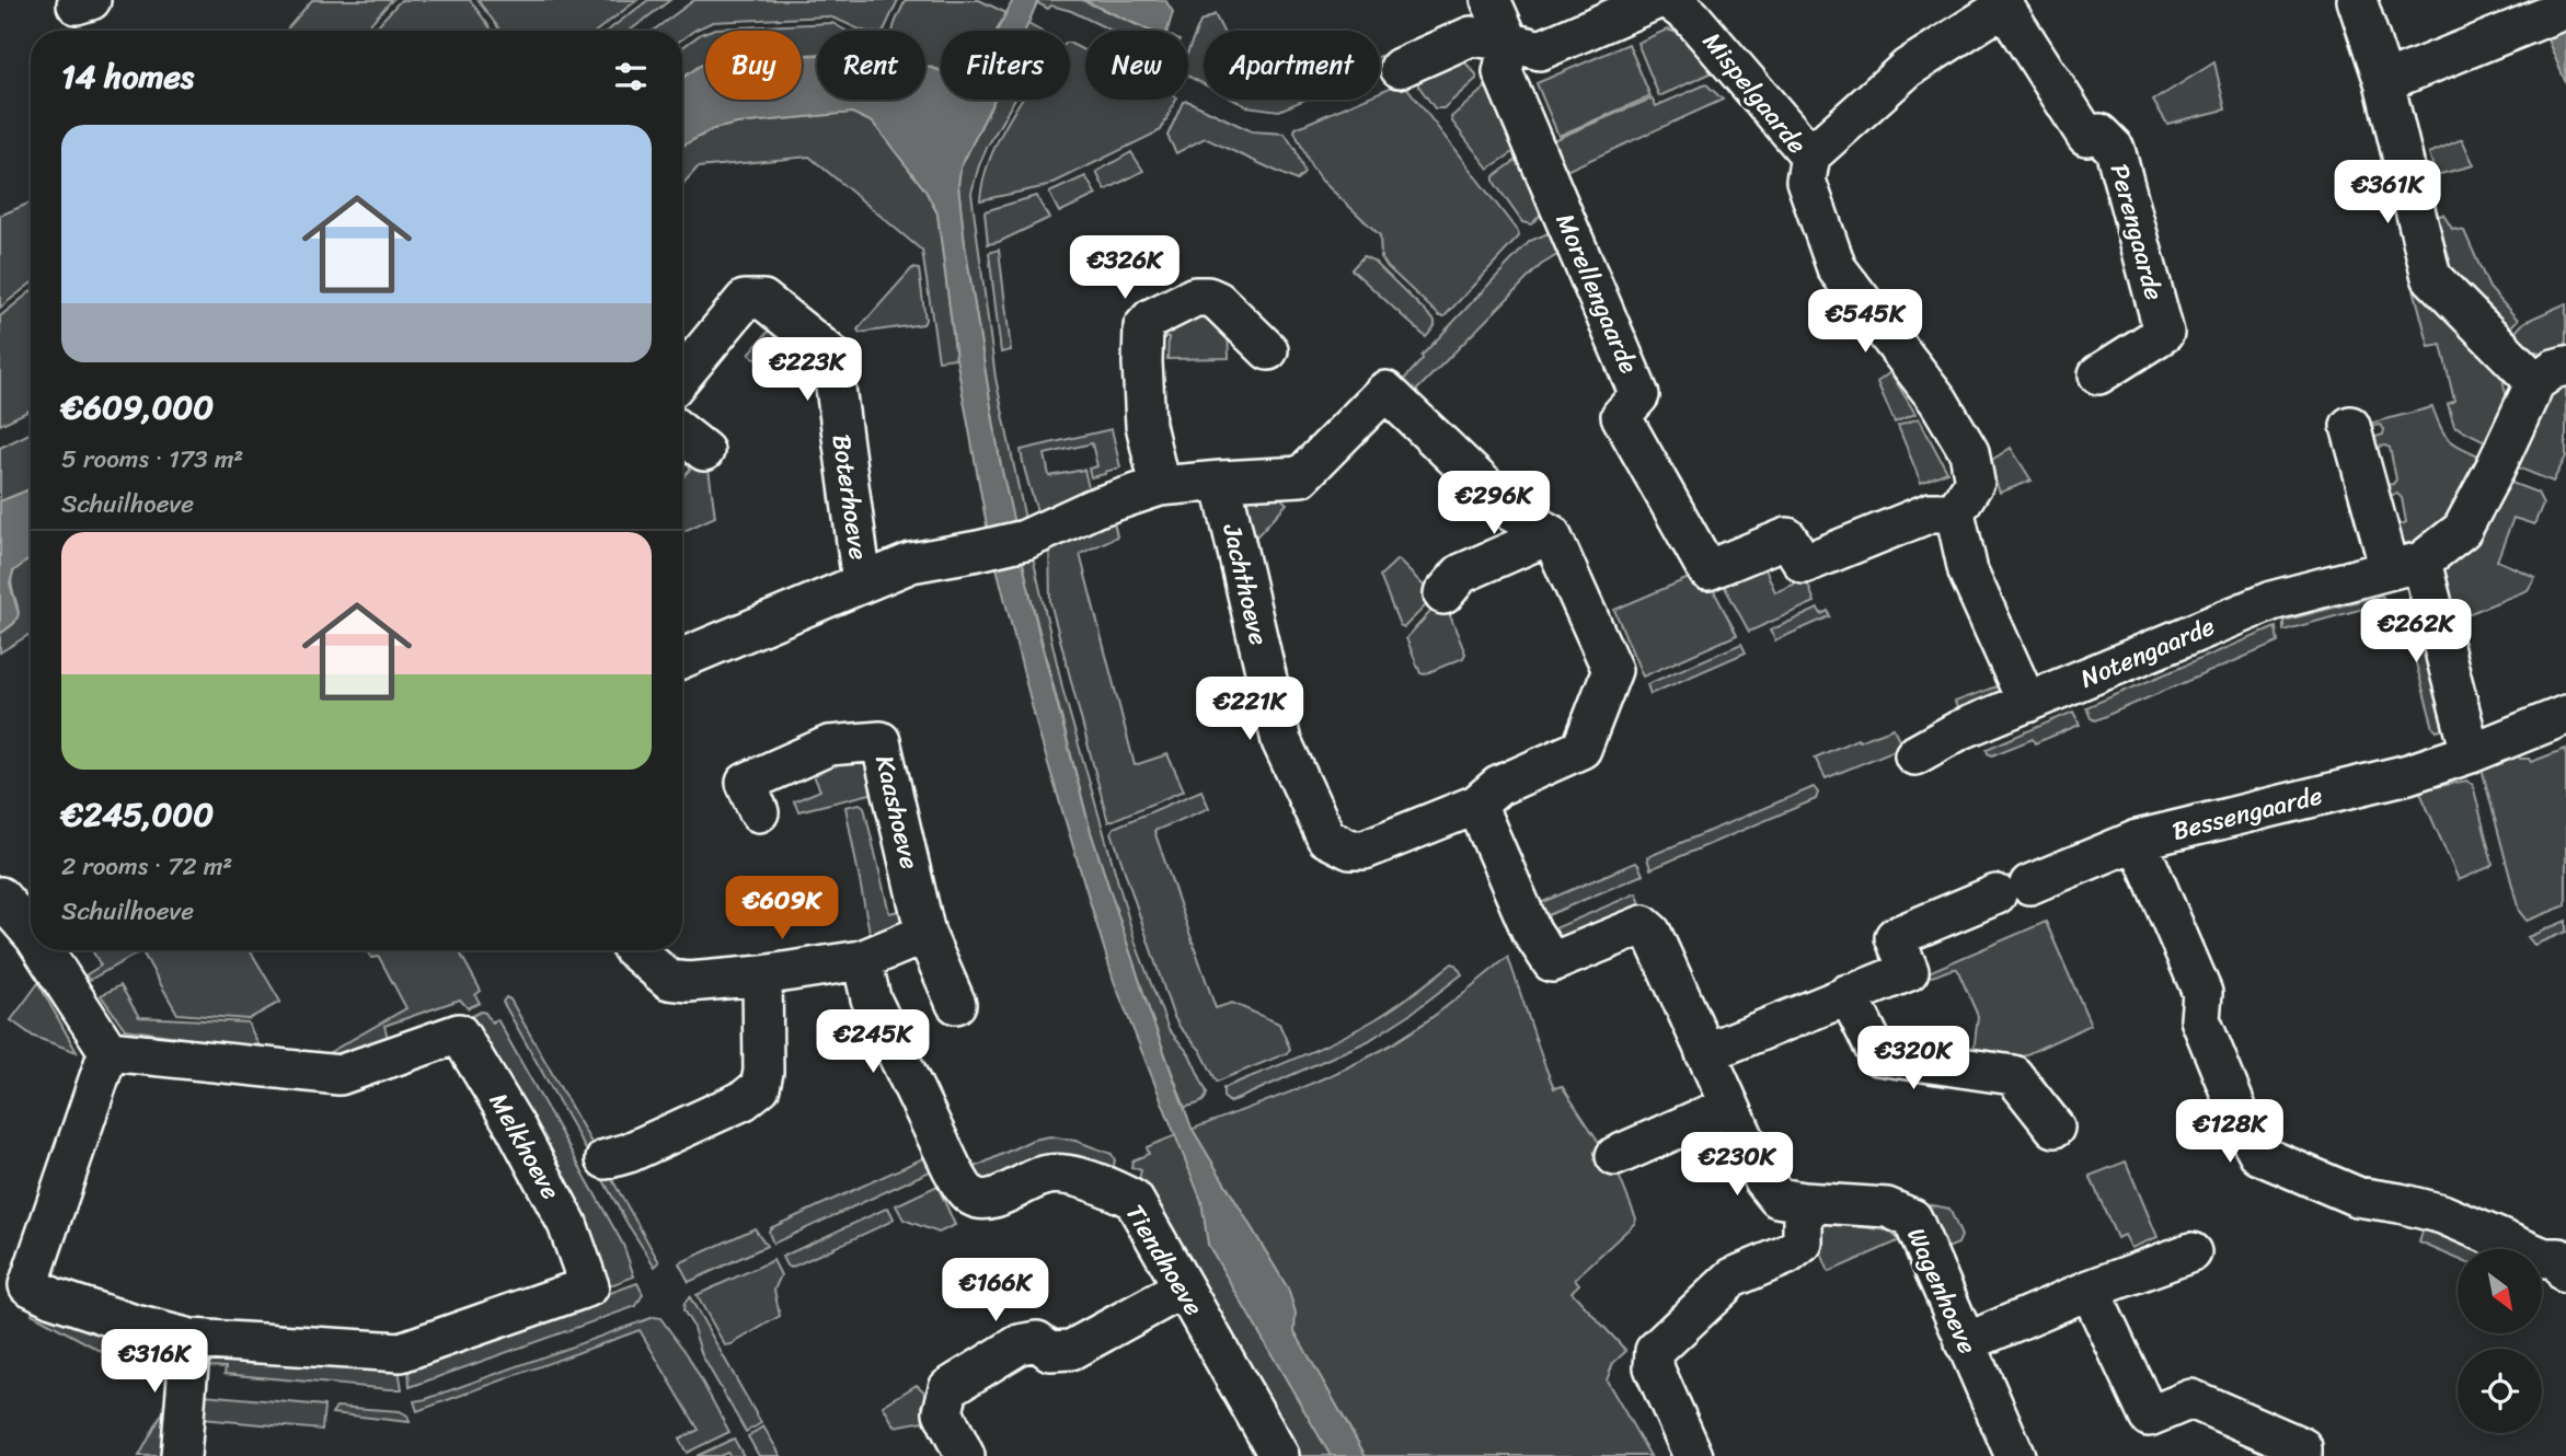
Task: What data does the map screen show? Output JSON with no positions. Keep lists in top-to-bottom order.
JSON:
{
  "streets": {
    "street": [
      "Mispelgaarde",
      "Perengaarde",
      "Morellengaarde",
      "Boterhoeve",
      "Jachthoeve",
      "Notengaarde",
      "Kaashoeve",
      "Bessengaarde",
      "Melkhoeve",
      "Tiendhoeve",
      "Wagenhoeve"
    ]
  },
  "crossings": [
    ["Mispelgaarde", "Morellengaarde"],
    ["Jachthoeve", "Wagenhoeve"]
  ],
  "north": "bottom right",
  "page": {
    "chip": [
      "Buy",
      "Rent",
      "Filters",
      "New",
      "Apartment"
    ],
    "heading": "14 homes",
    "list": [
      {
        "name": "€609,000",
        "note": "5 rooms · 173 m² · Schuilhoeve"
      },
      {
        "name": "€245,000",
        "note": "2 rooms · 72 m² · Schuilhoeve"
      }
    ],
    "price": [
      "€361K",
      "€326K",
      "€545K",
      "€223K",
      "€296K",
      "€262K",
      "€221K",
      "€609K",
      "€245K",
      "€320K",
      "€128K",
      "€230K",
      "€166K",
      "€316K"
    ]
  }
}
